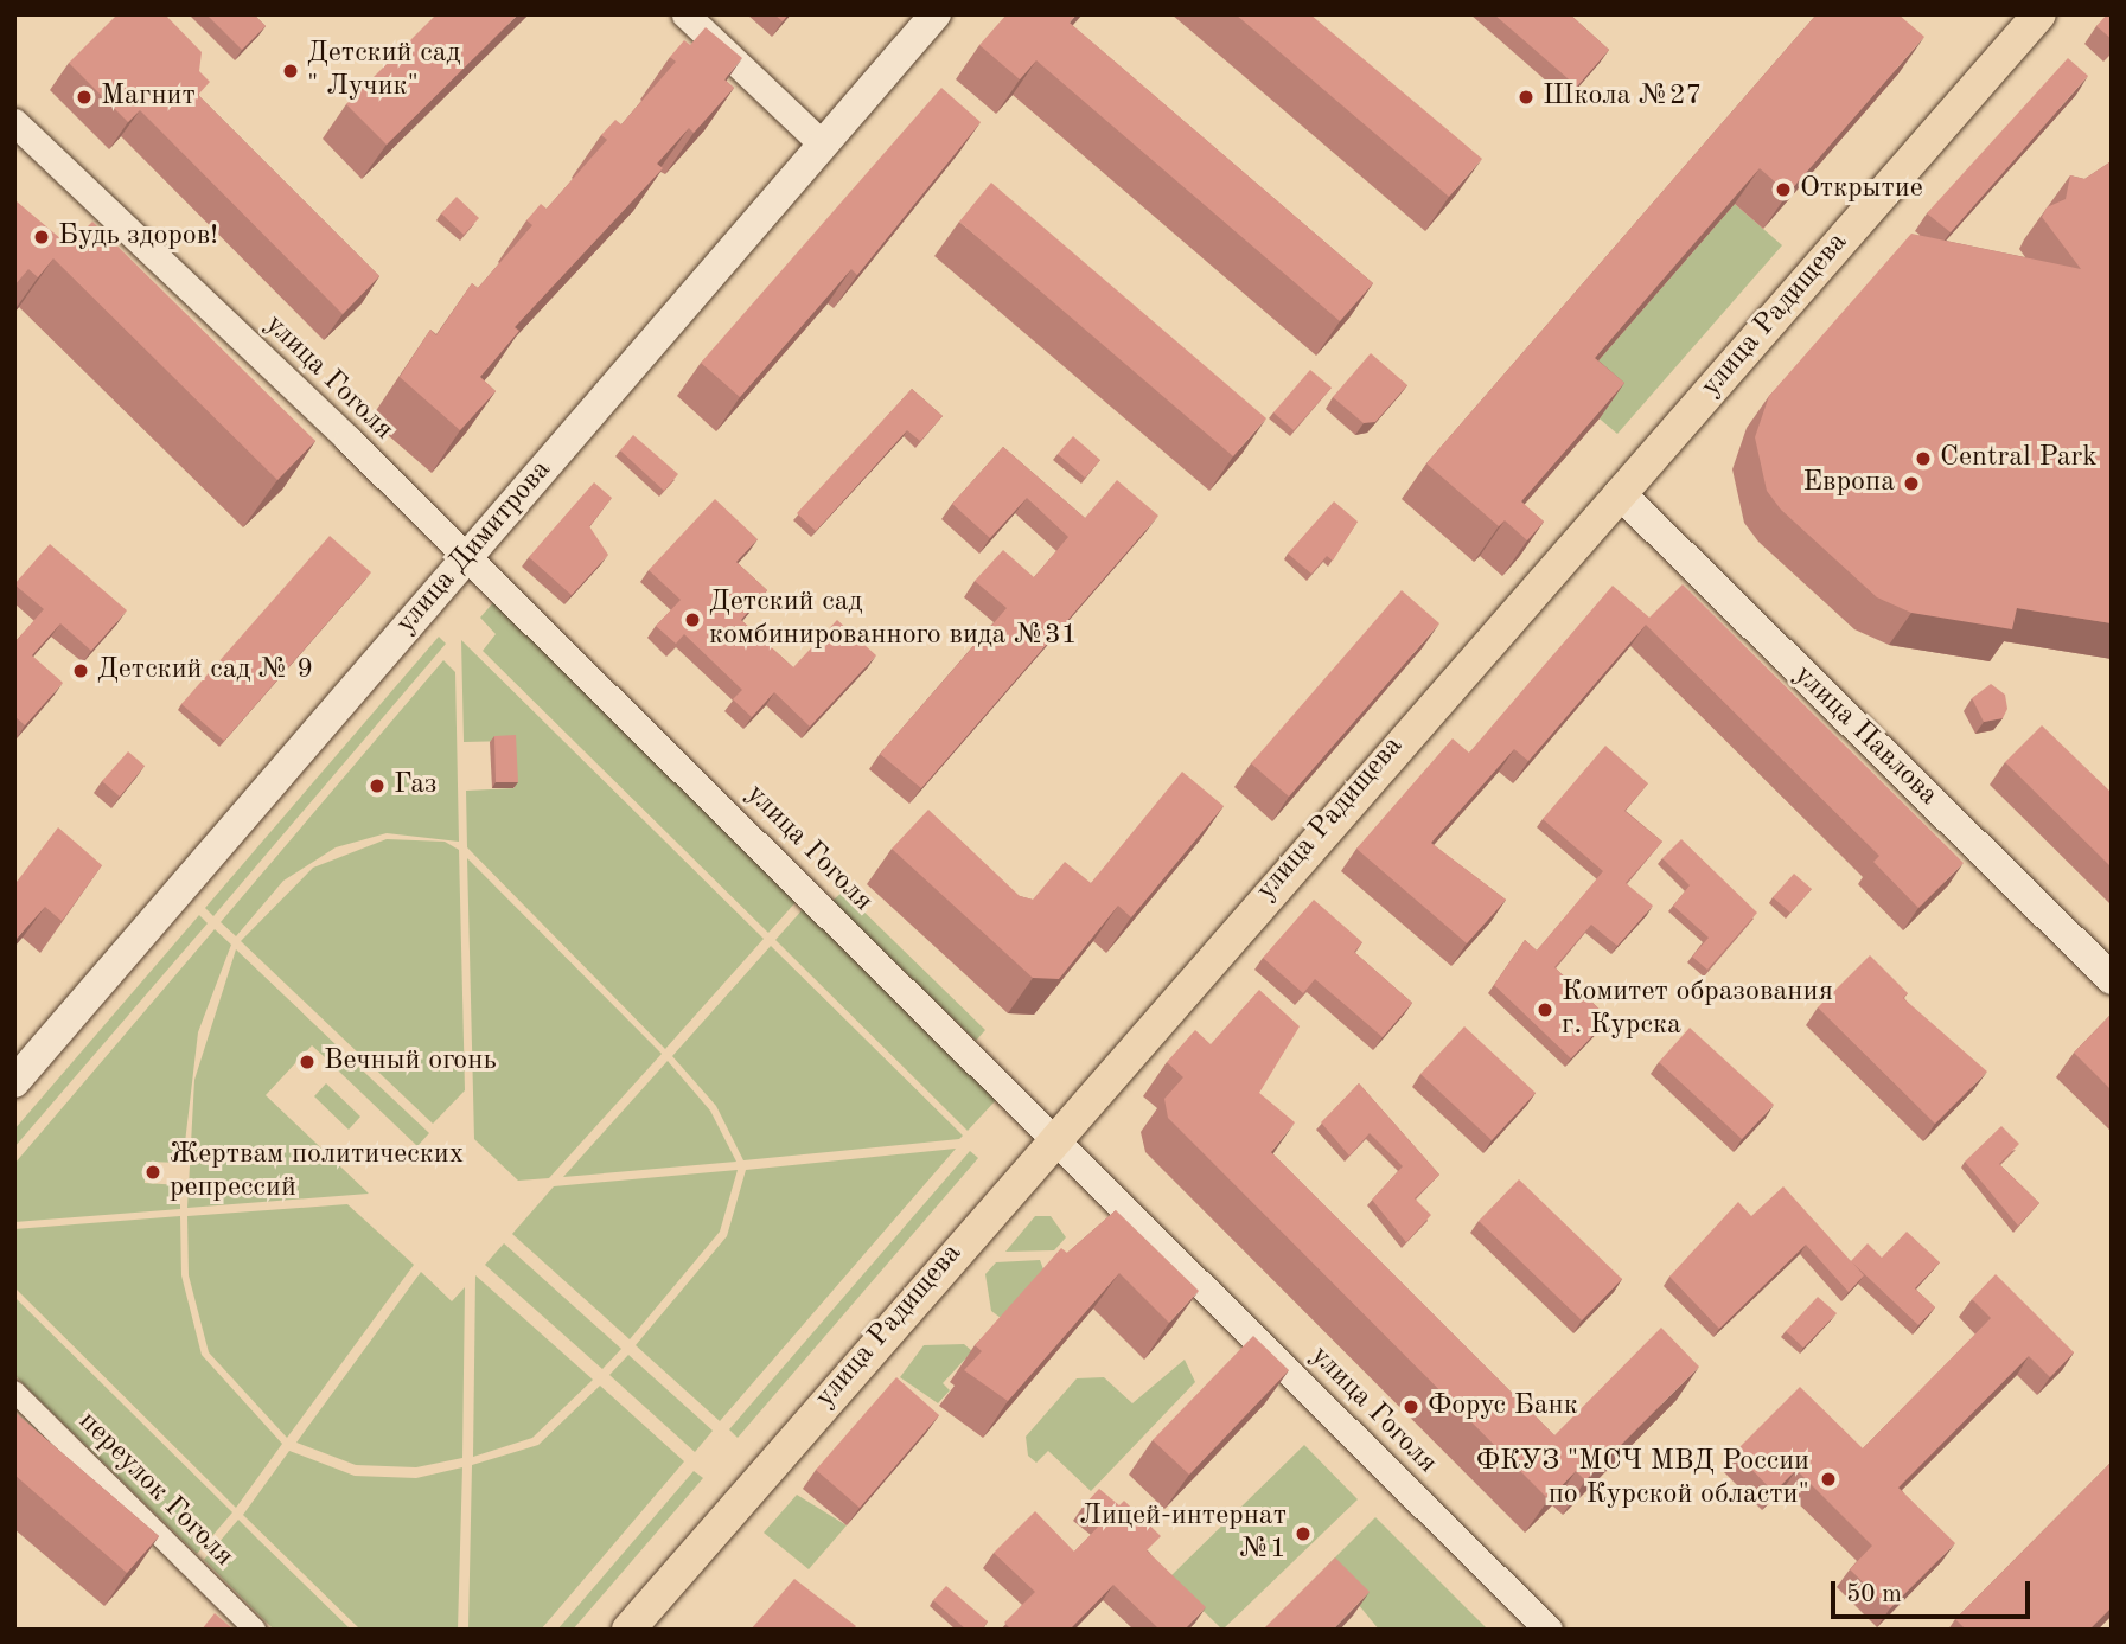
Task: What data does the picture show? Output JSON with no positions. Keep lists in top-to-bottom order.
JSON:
{
  "streets": {
    "main road": ["улица Радищева", "улица Димитрова", "улица Павлова"],
    "street": ["улица Гоголя", "переулок Гоголя"]
  },
  "crossings": [
    ["улица Радищева", "улица Гоголя"],
    ["улица Радищева", "улица Павлова"],
    ["улица Гоголя", "улица Димитрова"]
  ],
  "places": [
    "Детский сад \" Лучик\"",
    "Магнит",
    "Школа №27",
    "Открытие",
    "Будь здоров!",
    "Central Park",
    "Европа",
    "Детский сад комбинированного вида №31",
    "Детский сад № 9",
    "Газ",
    "Комитет образования г. Курска",
    "Вечный огонь",
    "Жертвам политических репрессий",
    "Форус Банк",
    "ФКУЗ \"МСЧ МВД России по Курской области\"",
    "Лицей-интернат №1"
  ],
  "scale_bar": "50 m"
}
